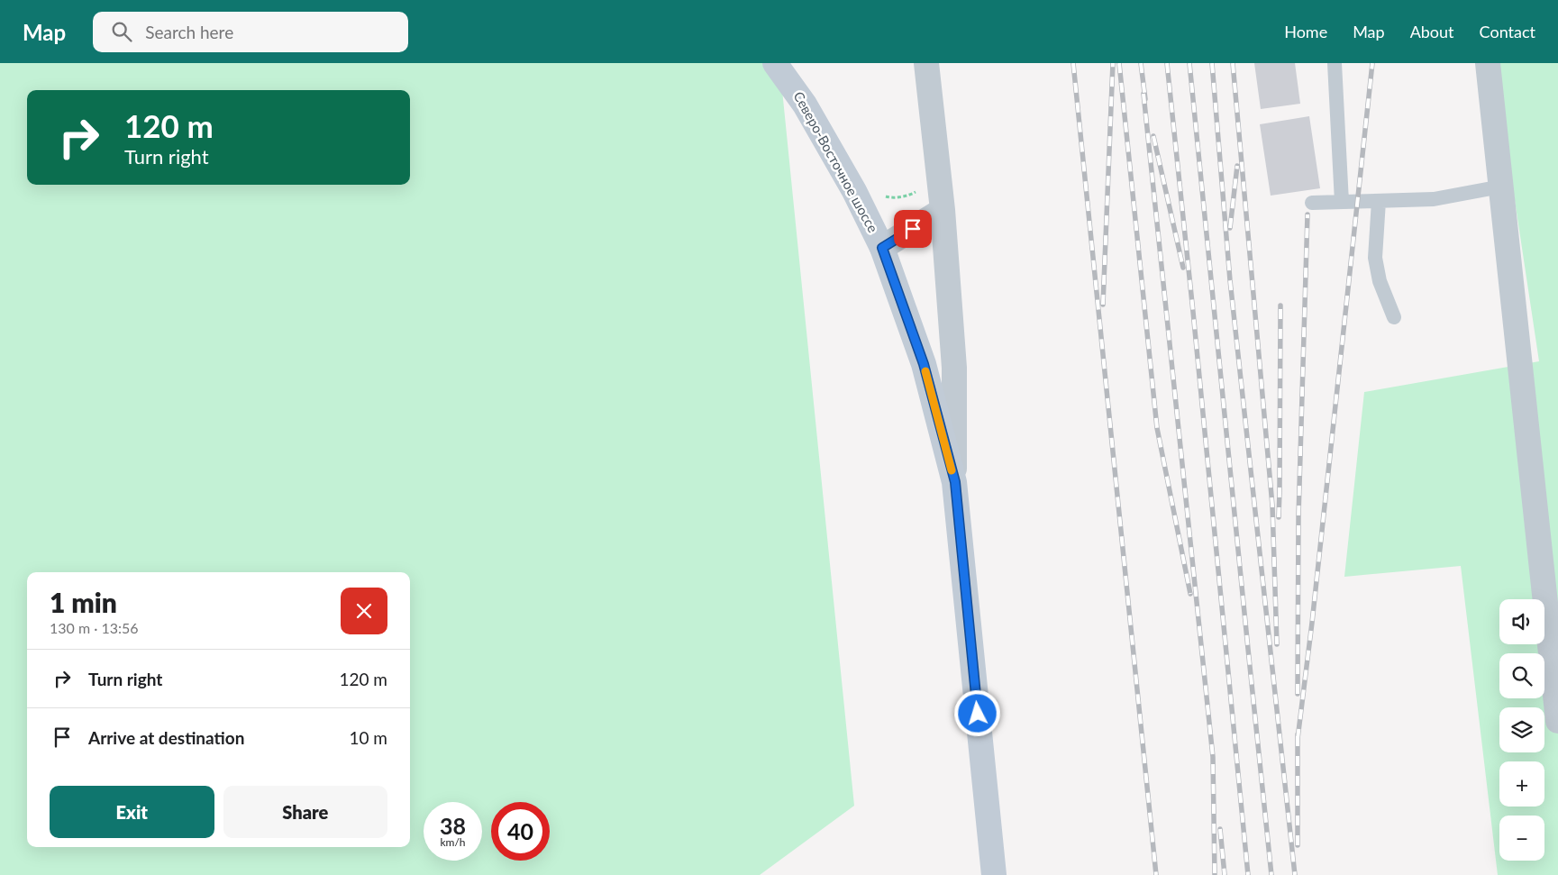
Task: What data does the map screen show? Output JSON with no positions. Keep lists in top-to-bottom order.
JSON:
{
  "streets": {
    "street": ["Северо-Восточное шоссе"]
  },
  "page": {
    "header": "Map",
    "search": "Search here",
    "nav": [
      "Home",
      "Map",
      "About",
      "Contact"
    ],
    "turn": ["120 m", "Turn right"],
    "heading": ["1 min", "130 m · 13:56"],
    "map_buttons": ["+", "−"],
    "list": [
      {
        "name": "Turn right",
        "value": "120 m"
      },
      {
        "name": "Arrive at destination",
        "value": "10 m"
      }
    ],
    "buttons": ["Exit", "Share"],
    "speed": "38 km/h",
    "limit": "40"
  }
}
